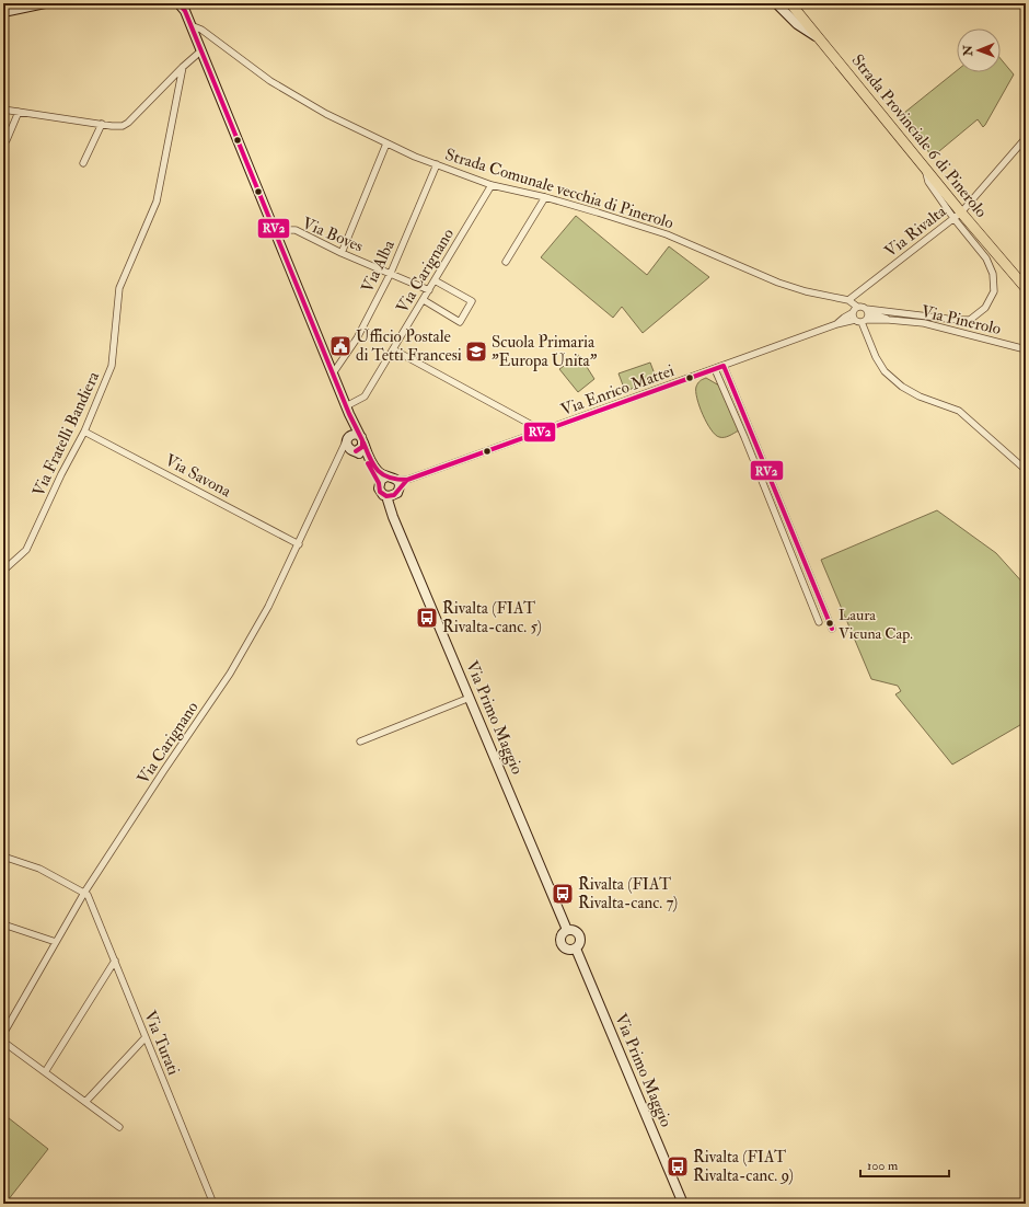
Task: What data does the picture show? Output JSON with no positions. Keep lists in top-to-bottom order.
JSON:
{
  "streets": {
    "main road": ["Strada Provinciale 6 di Pinerolo", "Via Primo Maggio"],
    "street": [
      "Strada Comunale vecchia di Pinerolo",
      "Via Rivalta",
      "Via Boves",
      "Via Alba",
      "Via Carignano",
      "Via Pinerolo",
      "Via Enrico Mattei",
      "Via Fratelli Bandiera",
      "Via Savona",
      "Via Turati"
    ]
  },
  "crossings": [
    ["Strada Provinciale 6 di Pinerolo", "Via Rivalta"],
    ["Strada Comunale vecchia di Pinerolo", "Via Rivalta"],
    ["Strada Comunale vecchia di Pinerolo", "Via Alba"],
    ["Strada Comunale vecchia di Pinerolo", "Via Carignano"],
    ["Via Boves", "Via Alba"],
    ["Via Boves", "Via Carignano"],
    ["Via Carignano", "Via Savona"],
    ["Via Carignano", "Via Turati"],
    ["Via Pinerolo", "Via Enrico Mattei"],
    ["Via Enrico Mattei", "Via Primo Maggio"],
    ["Via Fratelli Bandiera", "Via Savona"]
  ],
  "places": {
    "public building": ["Ufficio Postale di Tetti Francesi"],
    "school or university": ["Scuola Primaria \"Europa Unita\""],
    "bus stop": ["Rivalta (FIAT Rivalta-canc. 5)", "Rivalta (FIAT Rivalta-canc. 7)", "Rivalta (FIAT Rivalta-canc. 9)"],
    "other": ["Laura Vicuna Cap."]
  },
  "lines": ["transit line RV2"],
  "scale_bar": "100 m",
  "north": "left"
}
